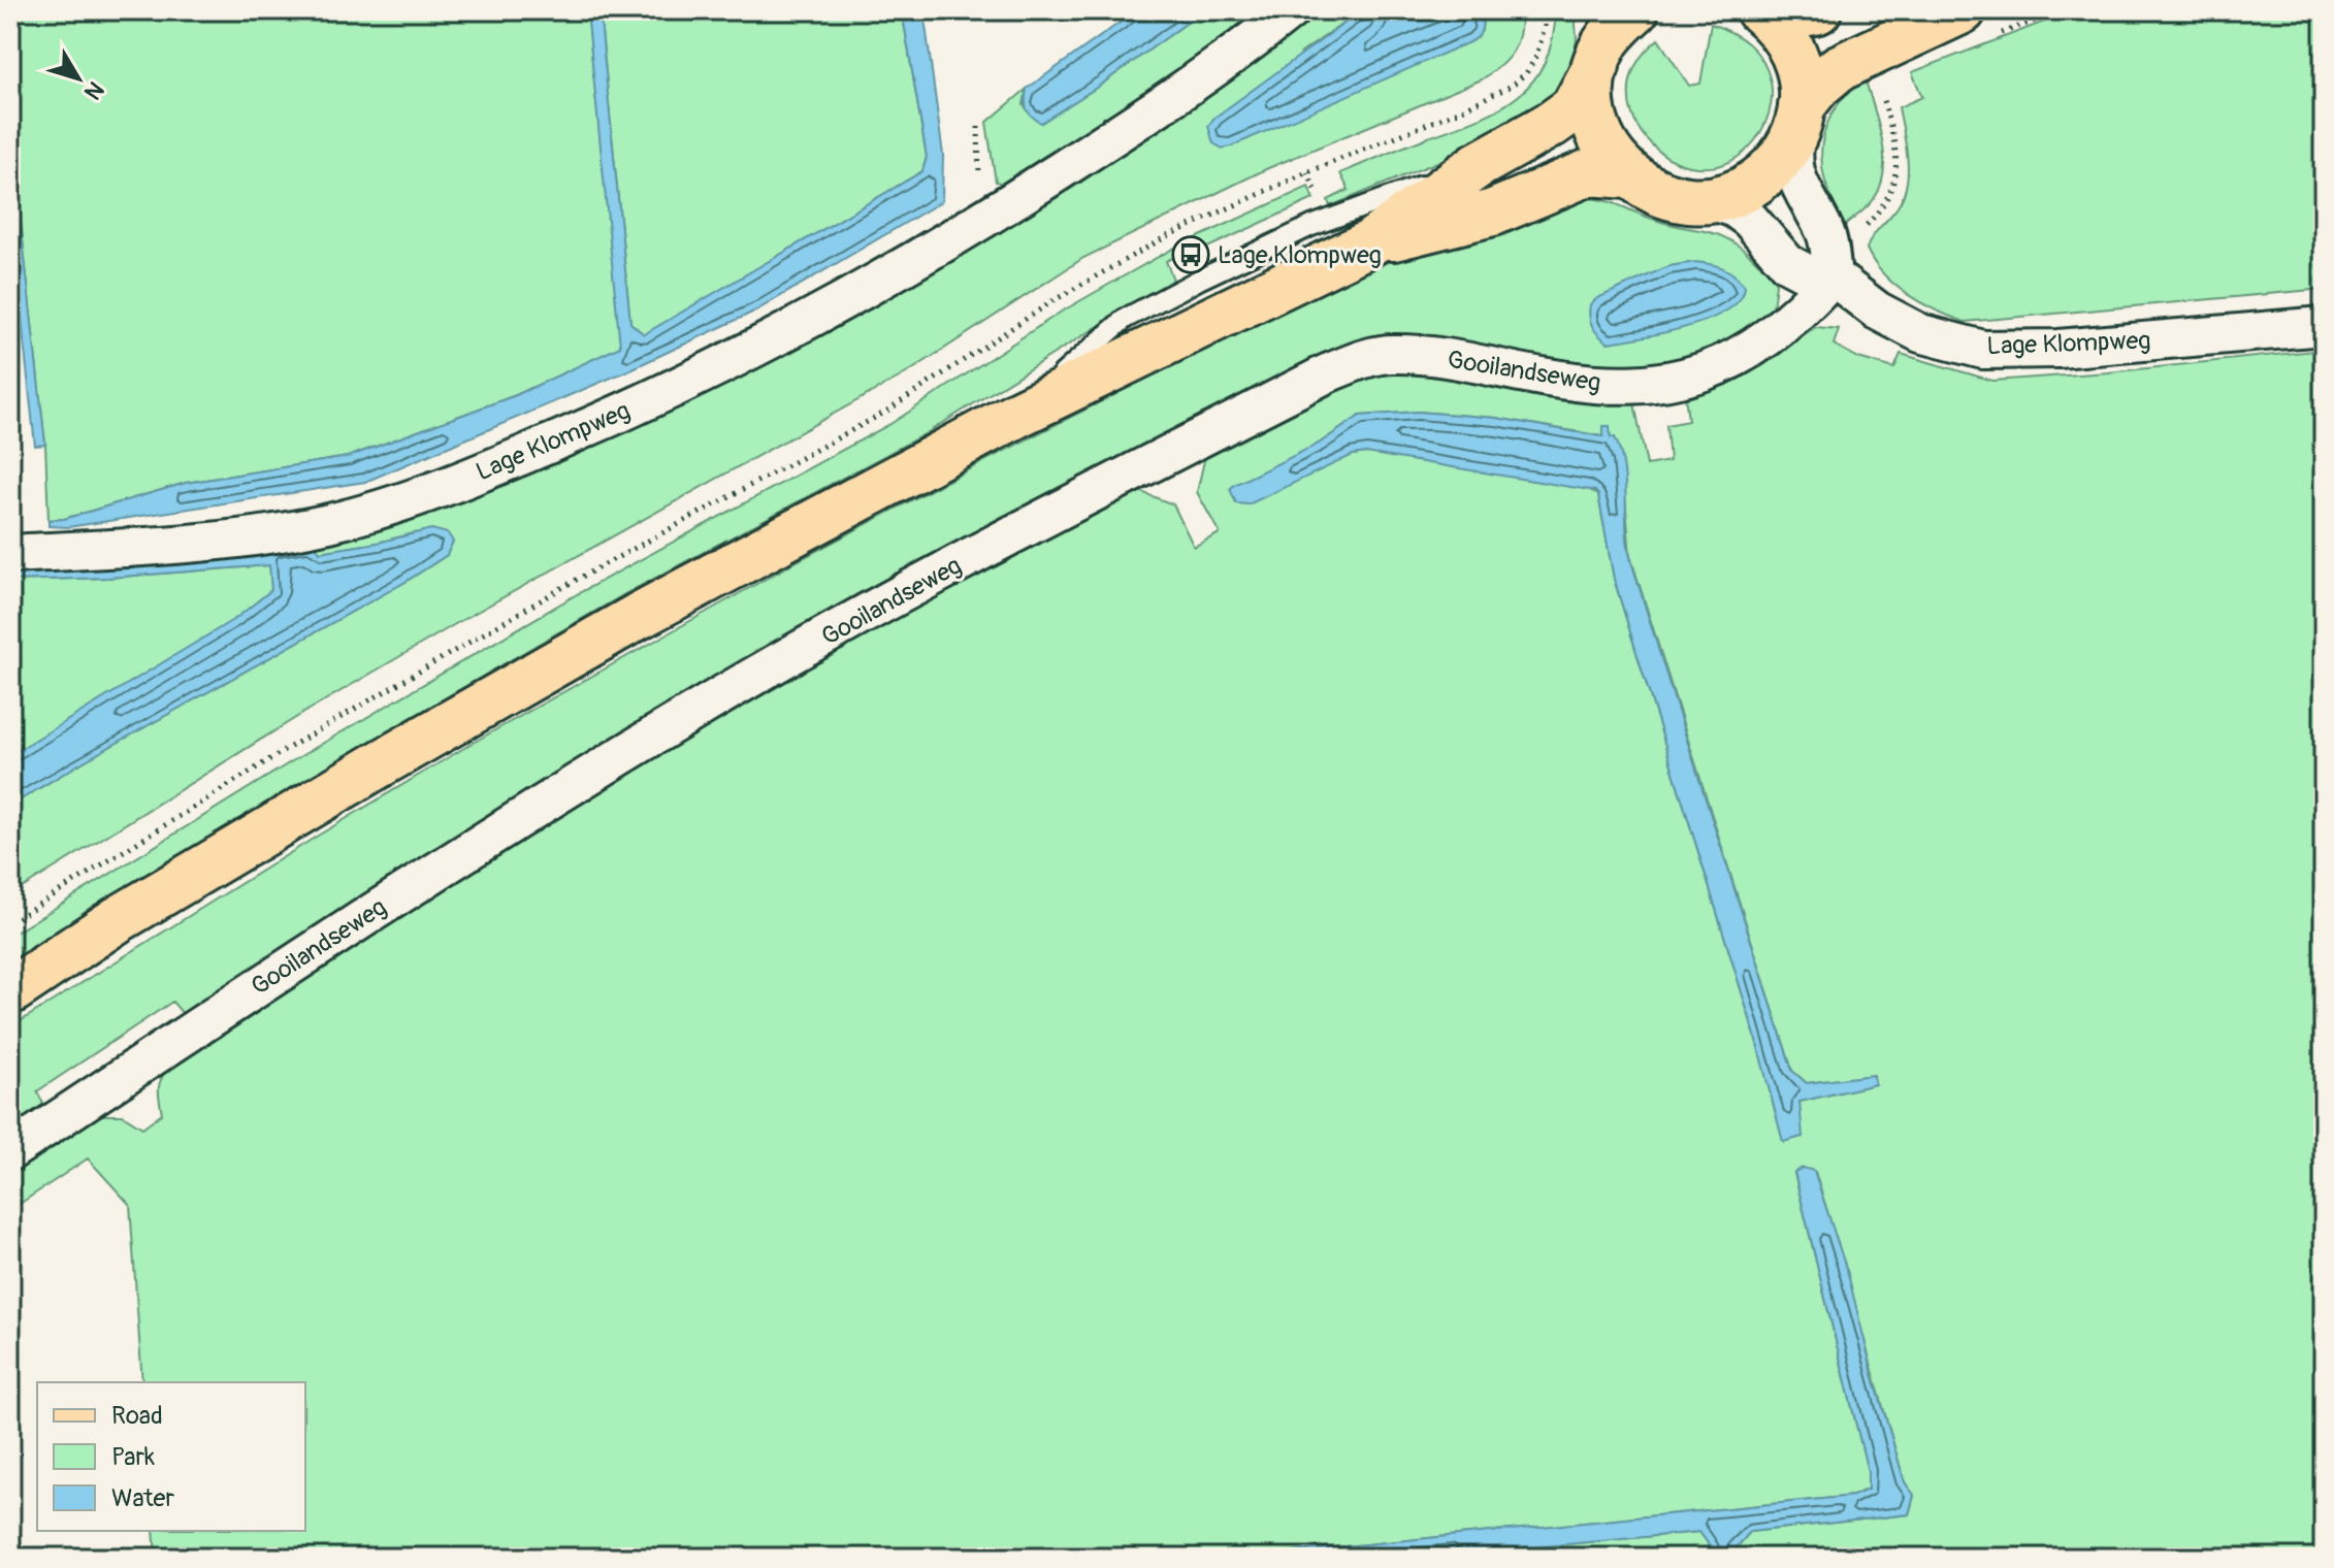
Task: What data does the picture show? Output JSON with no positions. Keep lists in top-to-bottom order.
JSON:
{
  "streets": {
    "street": ["Lage Klompweg", "Gooilandseweg"]
  },
  "crossings": [
    ["Lage Klompweg", "Gooilandseweg"]
  ],
  "places": {
    "bus stop": ["Lage Klompweg"]
  },
  "legend": ["Road", "Park", "Water"],
  "north": "bottom right"
}
